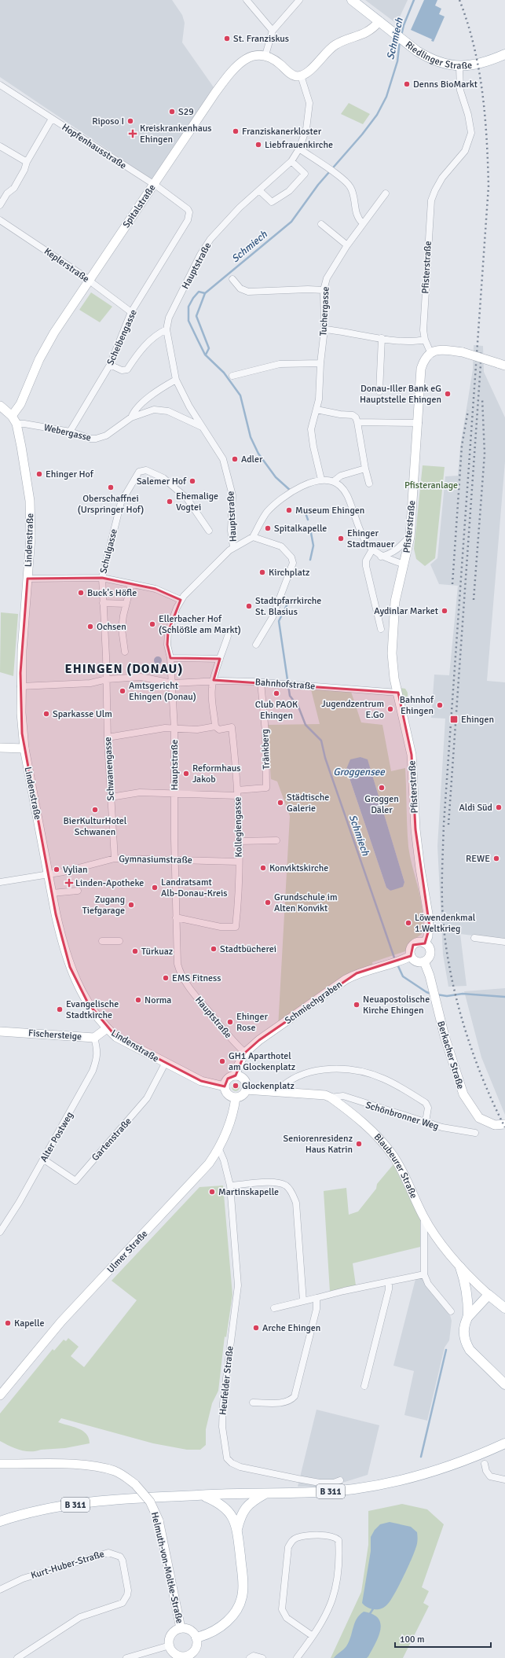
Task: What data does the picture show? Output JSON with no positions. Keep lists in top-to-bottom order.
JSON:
{
  "streets": {
    "main road": ["Riedlinger Straße", "Blaubeurer Straße", "B 311"],
    "street": [
      "Hopfenhausstraße",
      "Spitalstraße",
      "Keplerstraße",
      "Hauptstraße",
      "Pfisterstraße",
      "Tuchergasse",
      "Scheibengasse",
      "Webergasse",
      "Lindenstraße",
      "Schulgasse",
      "Bahnhofstraße",
      "Tränkberg",
      "Schwanengasse",
      "Kollegiengasse",
      "Gymnasiumstraße",
      "Schmiechgraben",
      "Fischersteige",
      "Berkacher Straße",
      "Schönbronner Weg",
      "Alter Postweg",
      "Gartenstraße",
      "Ulmer Straße",
      "Heufelder Straße",
      "Kurt-Huber-Straße",
      "Helmuth-von-Moltke-Straße"
    ]
  },
  "crossings": [
    ["Riedlinger Straße", "Pfisterstraße"],
    ["Hopfenhausstraße", "Spitalstraße"],
    ["Hopfenhausstraße", "Scheibengasse"],
    ["Spitalstraße", "Keplerstraße"],
    ["Spitalstraße", "Lindenstraße"],
    ["Keplerstraße", "Scheibengasse"],
    ["Hauptstraße", "Webergasse"],
    ["Hauptstraße", "Bahnhofstraße"],
    ["Hauptstraße", "Kollegiengasse"],
    ["Hauptstraße", "Gymnasiumstraße"],
    ["Hauptstraße", "Schmiechgraben"],
    ["Pfisterstraße", "Bahnhofstraße"],
    ["Pfisterstraße", "Schmiechgraben"],
    ["Pfisterstraße", "Berkacher Straße"],
    ["Scheibengasse", "Webergasse"],
    ["Webergasse", "Lindenstraße"],
    ["Lindenstraße", "Bahnhofstraße"],
    ["Lindenstraße", "Gymnasiumstraße"],
    ["Lindenstraße", "Schmiechgraben"],
    ["Lindenstraße", "Fischersteige"],
    ["Lindenstraße", "Gartenstraße"],
    ["Lindenstraße", "Blaubeurer Straße"],
    ["Lindenstraße", "Ulmer Straße"],
    ["Schulgasse", "Schwanengasse"],
    ["Bahnhofstraße", "Tränkberg"],
    ["Bahnhofstraße", "Schwanengasse"],
    ["Tränkberg", "Kollegiengasse"],
    ["Schwanengasse", "Gymnasiumstraße"],
    ["Kollegiengasse", "Gymnasiumstraße"],
    ["Schmiechgraben", "Berkacher Straße"],
    ["Schmiechgraben", "Blaubeurer Straße"],
    ["Schmiechgraben", "Ulmer Straße"],
    ["Fischersteige", "Alter Postweg"],
    ["Schönbronner Weg", "Blaubeurer Straße"],
    ["Alter Postweg", "Gartenstraße"],
    ["Blaubeurer Straße", "Ulmer Straße"],
    ["Ulmer Straße", "Heufelder Straße"]
  ],
  "districts": ["EHINGEN (DONAU)"],
  "water": ["Schmiech", "Groggensee"],
  "parks": ["Pfisteranlage"],
  "places": {
    "other": [
      "St. Franziskus",
      "Denns BioMarkt",
      "S29",
      "Riposo I",
      "Franziskanerkloster",
      "Liebfrauenkirche",
      "Donau-Iller Bank eG Hauptstelle Ehingen",
      "Adler",
      "Ehinger Hof",
      "Salemer Hof",
      "Oberschaffnei (Urspringer Hof)",
      "Ehemalige Vogtei",
      "Museum Ehingen",
      "Spitalkapelle",
      "Ehinger Stadtmauer",
      "Kirchplatz",
      "Buck's Höfle",
      "Stadtpfarrkirche St. Blasius",
      "Aydinlar Market",
      "Ellerbacher Hof (Schlößle am Markt)",
      "Ochsen",
      "Amtsgericht Ehingen (Donau)",
      "Club PAOK Ehingen",
      "Bahnhof Ehingen",
      "Jugendzentrum E.Go",
      "Sparkasse Ulm",
      "Reformhaus Jakob",
      "Groggen Däler",
      "Städtische Galerie",
      "Aldi Süd",
      "BierKulturHotel Schwanen",
      "REWE",
      "Konviktskirche",
      "Vylian",
      "Landratsamt Alb-Donau-Kreis",
      "Grundschule im Alten Konvikt",
      "Zugang Tiefgarage",
      "Löwendenkmal 1.Weltkrieg",
      "Stadtbücherei",
      "Türkuaz",
      "EMS Fitness",
      "Norma",
      "Neuapostolische Kirche Ehingen",
      "Evangelische Stadtkirche",
      "Ehinger Rose",
      "GH1 Aparthotel am Glockenplatz",
      "Glockenplatz",
      "Seniorenresidenz Haus Katrin",
      "Martinskapelle",
      "Kapelle",
      "Arche Ehingen"
    ],
    "health": ["Kreiskrankenhaus Ehingen", "Linden-Apotheke"],
    "transit": ["Ehingen"]
  },
  "scale_bar": "100 m"
}
